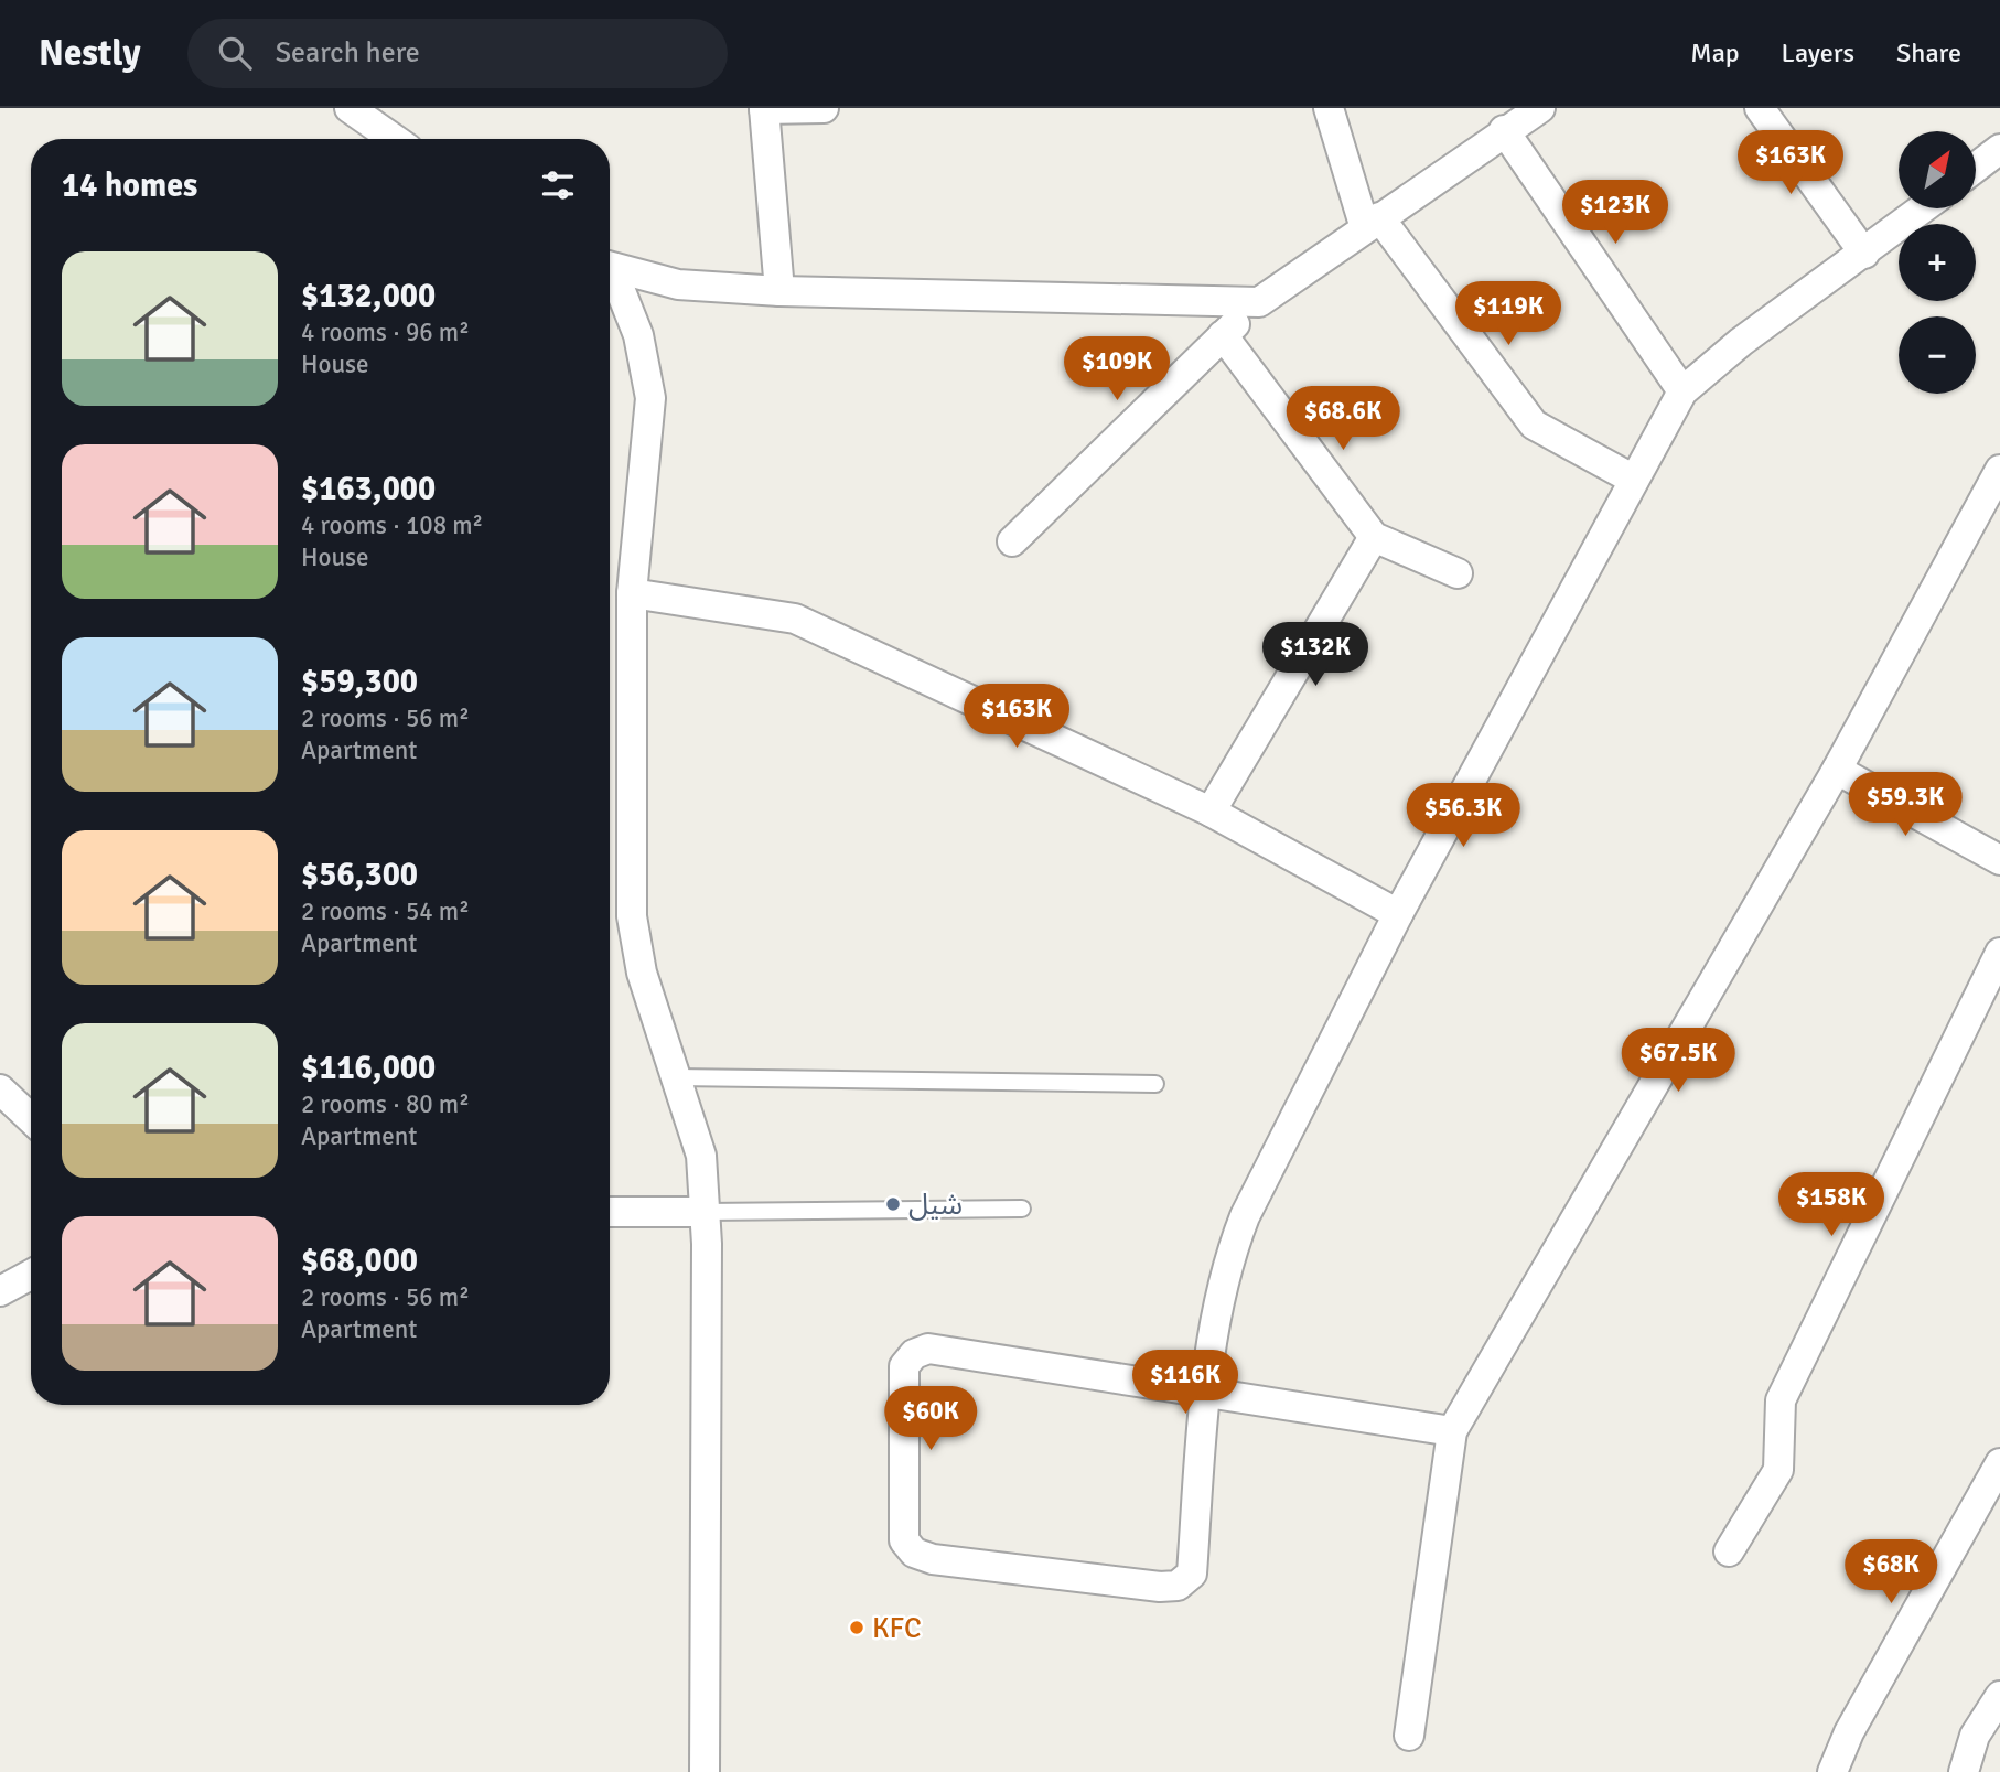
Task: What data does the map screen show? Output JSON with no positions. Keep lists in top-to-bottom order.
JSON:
{
  "places": ["شیل", "KFC"],
  "north": "top right",
  "page": {
    "header": "Nestly",
    "search": "Search here",
    "nav": ["Map", "Layers", "Share"],
    "price": [
      "$163K",
      "$123K",
      "$119K",
      "$109K",
      "$68.6K",
      "$132K",
      "$163K",
      "$59.3K",
      "$56.3K",
      "$67.5K",
      "$158K",
      "$116K",
      "$60K",
      "$68K"
    ],
    "map_buttons": ["+", "−"],
    "heading": "14 homes",
    "list": [
      {
        "name": "$132,000",
        "note": "4 rooms · 96 m² · House"
      },
      {
        "name": "$163,000",
        "note": "4 rooms · 108 m² · House"
      },
      {
        "name": "$59,300",
        "note": "2 rooms · 56 m² · Apartment"
      },
      {
        "name": "$56,300",
        "note": "2 rooms · 54 m² · Apartment"
      },
      {
        "name": "$116,000",
        "note": "2 rooms · 80 m² · Apartment"
      },
      {
        "name": "$68,000",
        "note": "2 rooms · 56 m² · Apartment"
      }
    ]
  }
}
